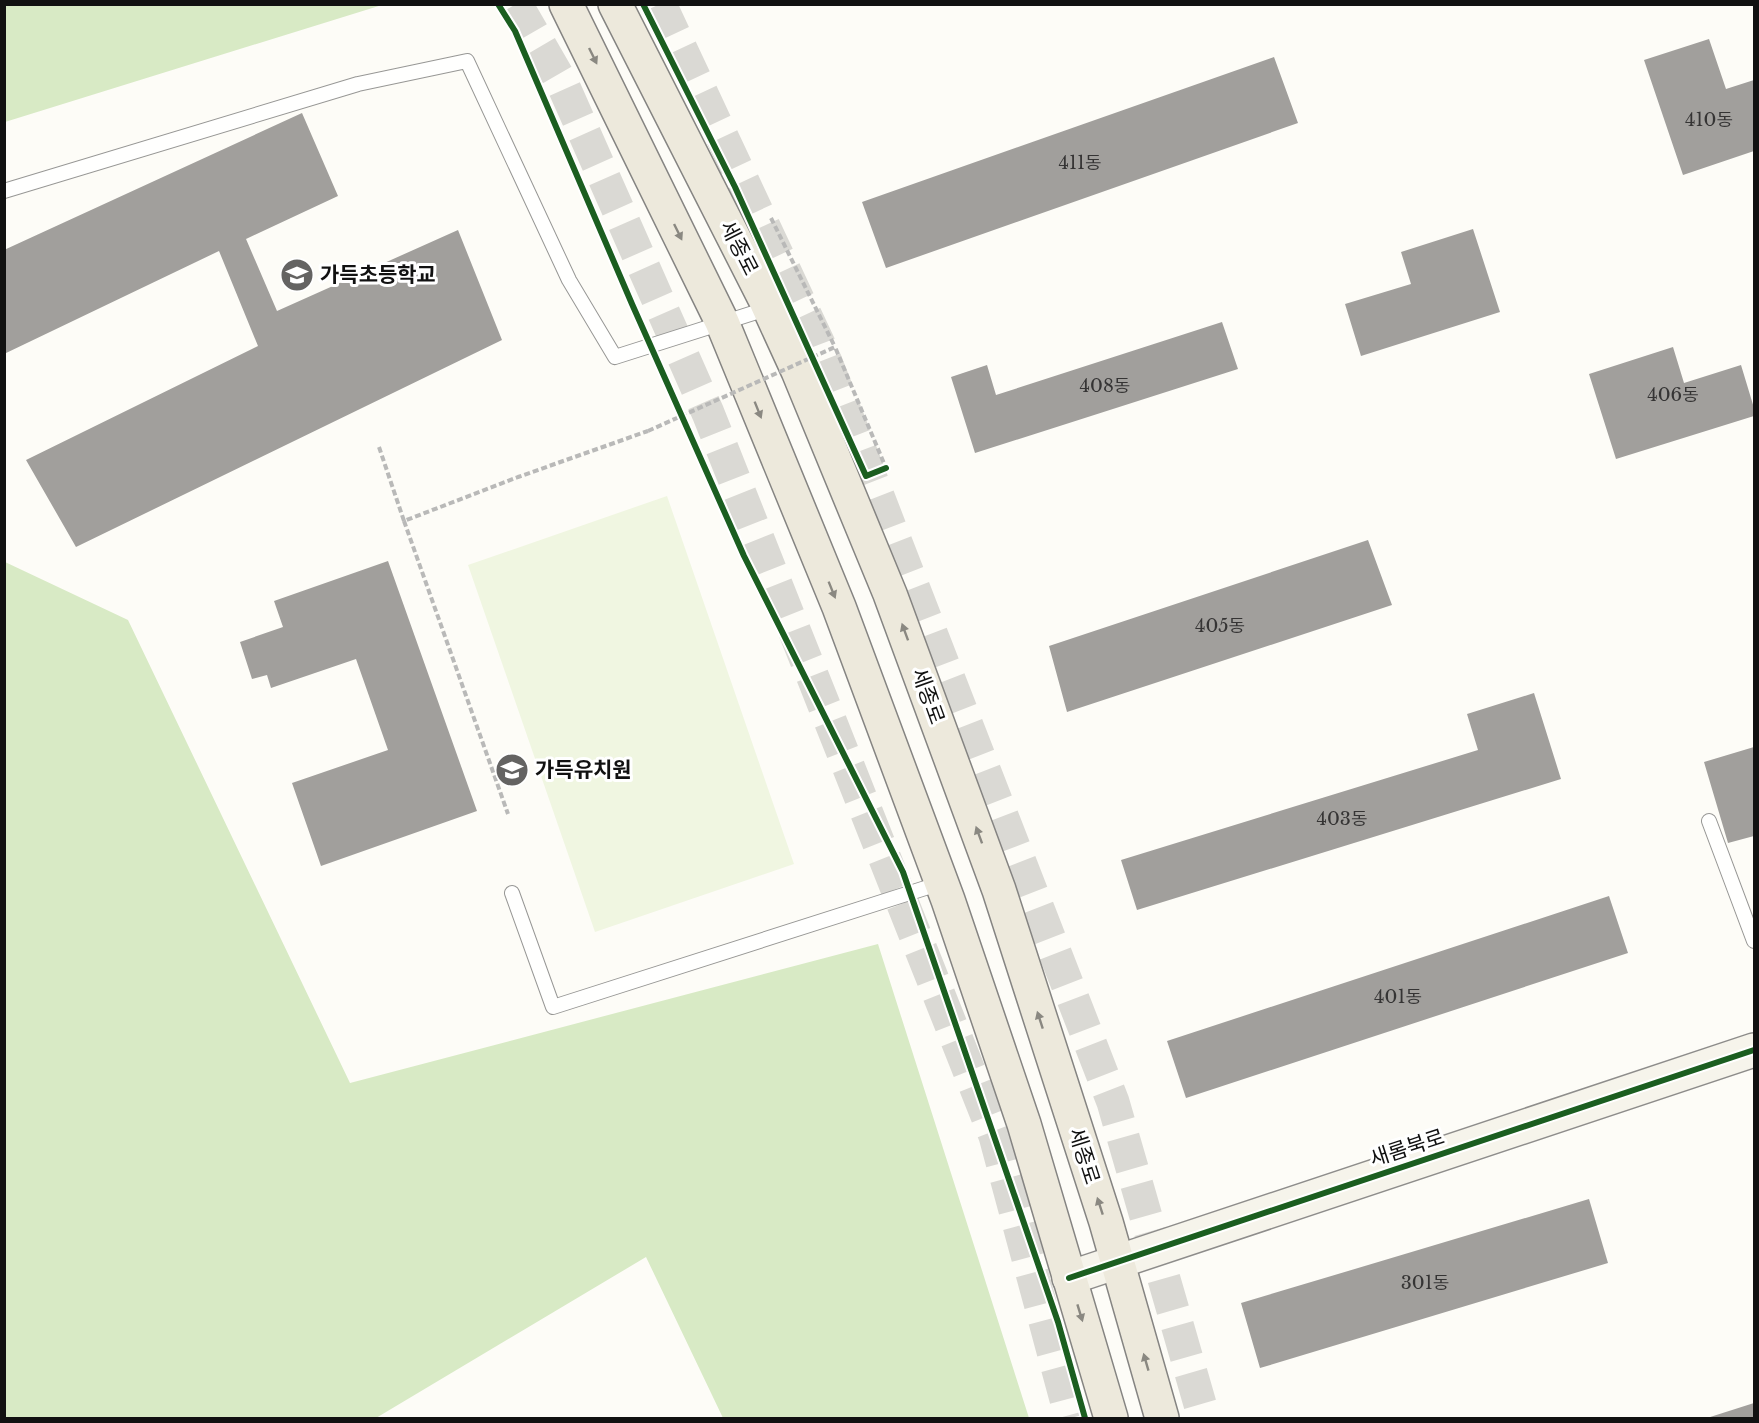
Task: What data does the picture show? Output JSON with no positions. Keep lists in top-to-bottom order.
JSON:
{
  "streets": {
    "main road": ["세종로"],
    "street": ["새롬북로"]
  },
  "crossings": [
    ["세종로", "새롬북로"]
  ],
  "places": {
    "school or university": ["가득초등학교", "가득유치원"]
  },
  "house_numbers": [
    "410동",
    "411동",
    "408동",
    "406동",
    "405동",
    "403동",
    "401동",
    "301동"
  ]
}
